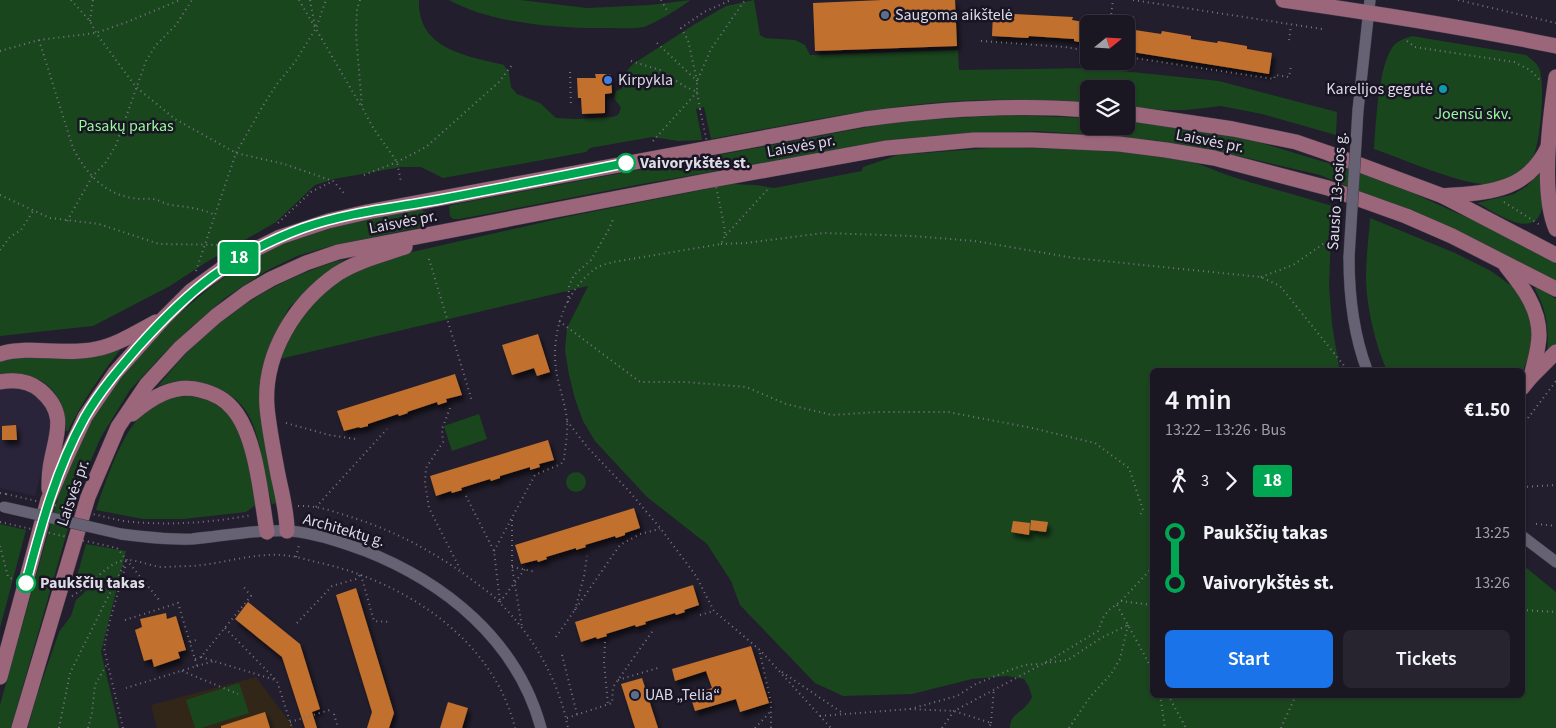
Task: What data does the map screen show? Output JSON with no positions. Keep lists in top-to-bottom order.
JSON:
{
  "streets": {
    "main road": ["Laisvės pr."],
    "street": ["Sausio 13-osios g.", "Architektų g."]
  },
  "parks": ["Joensū skv.", "Pasakų parkas"],
  "places": [
    "Saugoma aikštelė",
    "Kirpykla",
    "Karelijos gegutė",
    "Vaivorykštės st.",
    "Paukščių takas",
    "UAB „Telia“"
  ],
  "lines": ["bus line 18"],
  "north": "right",
  "page": {
    "on_map": "18",
    "heading": ["4 min", "13:22 – 13:26 · Bus", "€1.50"],
    "legs": ["3", "18"],
    "list": [
      {
        "name": "Paukščių takas",
        "value": "13:25"
      },
      {
        "name": "Vaivorykštės st.",
        "value": "13:26"
      }
    ],
    "buttons": ["Start", "Tickets"]
  }
}
